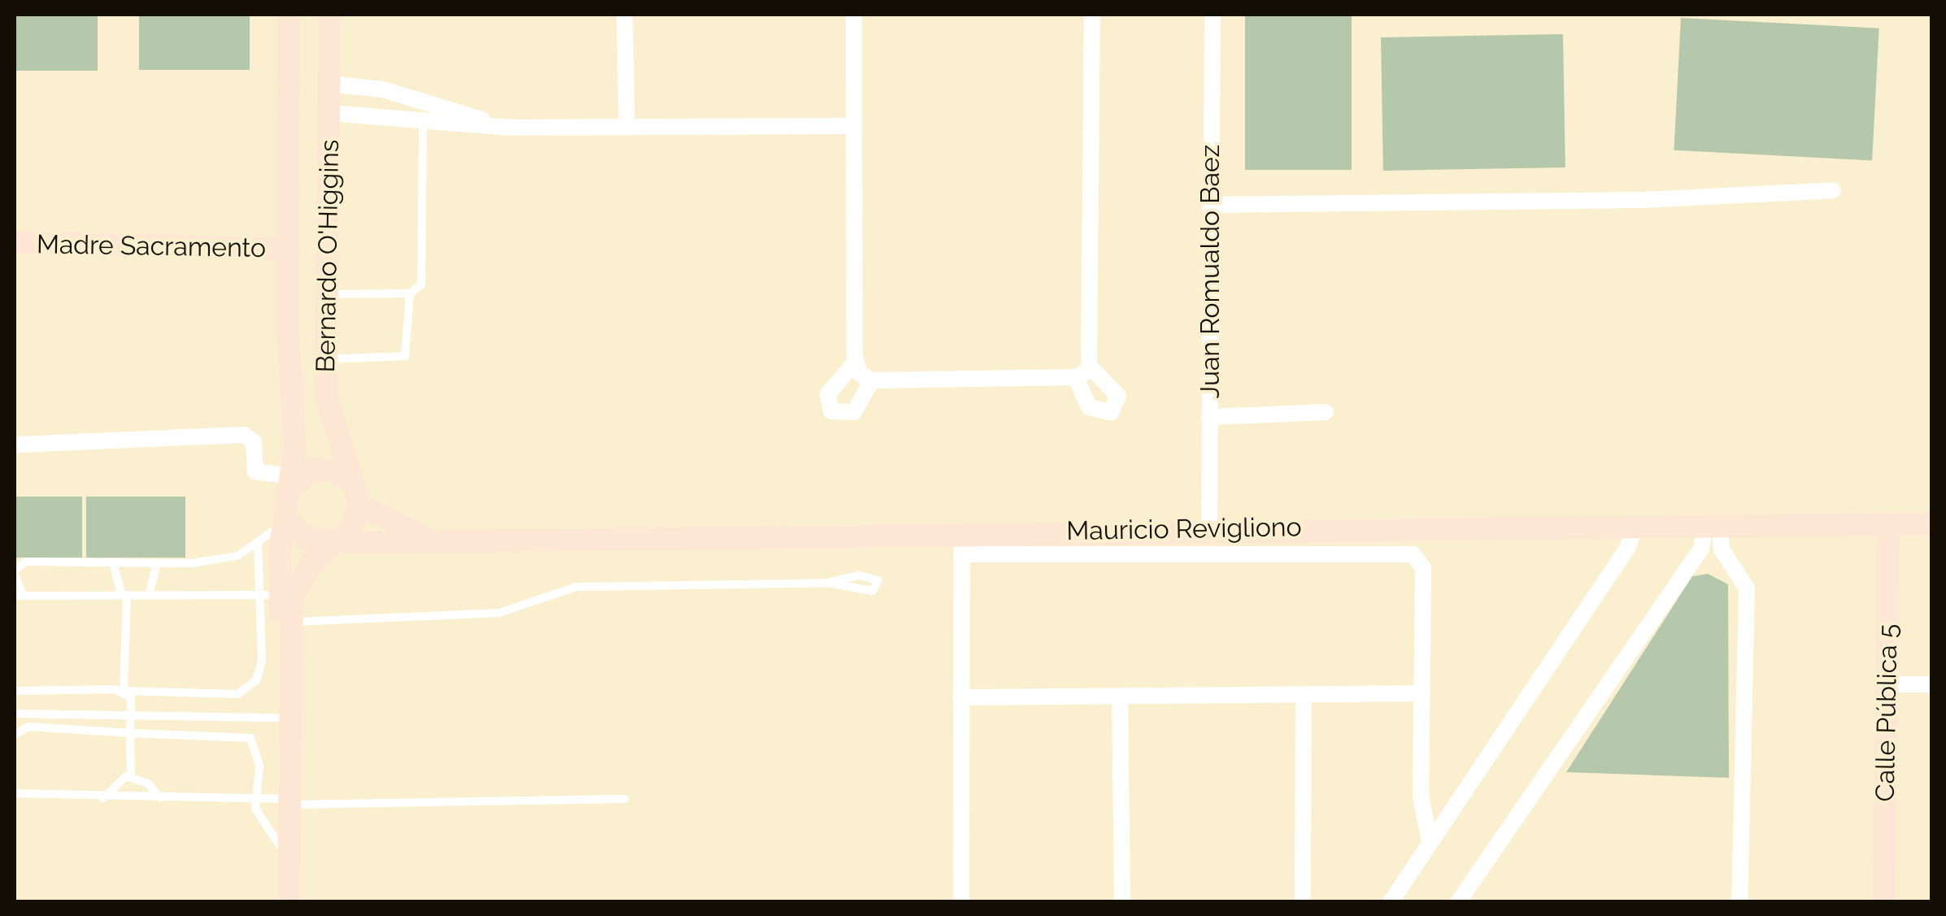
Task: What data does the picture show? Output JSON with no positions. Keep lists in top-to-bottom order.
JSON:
{
  "streets": {
    "main road": [
      "Madre Sacramento",
      "Bernardo O'Higgins",
      "Mauricio Revigliono",
      "Calle Pública 5"
    ],
    "street": ["Juan Romualdo Baez"]
  },
  "crossings": [
    ["Madre Sacramento", "Bernardo O'Higgins"],
    ["Bernardo O'Higgins", "Mauricio Revigliono"],
    ["Juan Romualdo Baez", "Mauricio Revigliono"],
    ["Mauricio Revigliono", "Calle Pública 5"]
  ]
}
